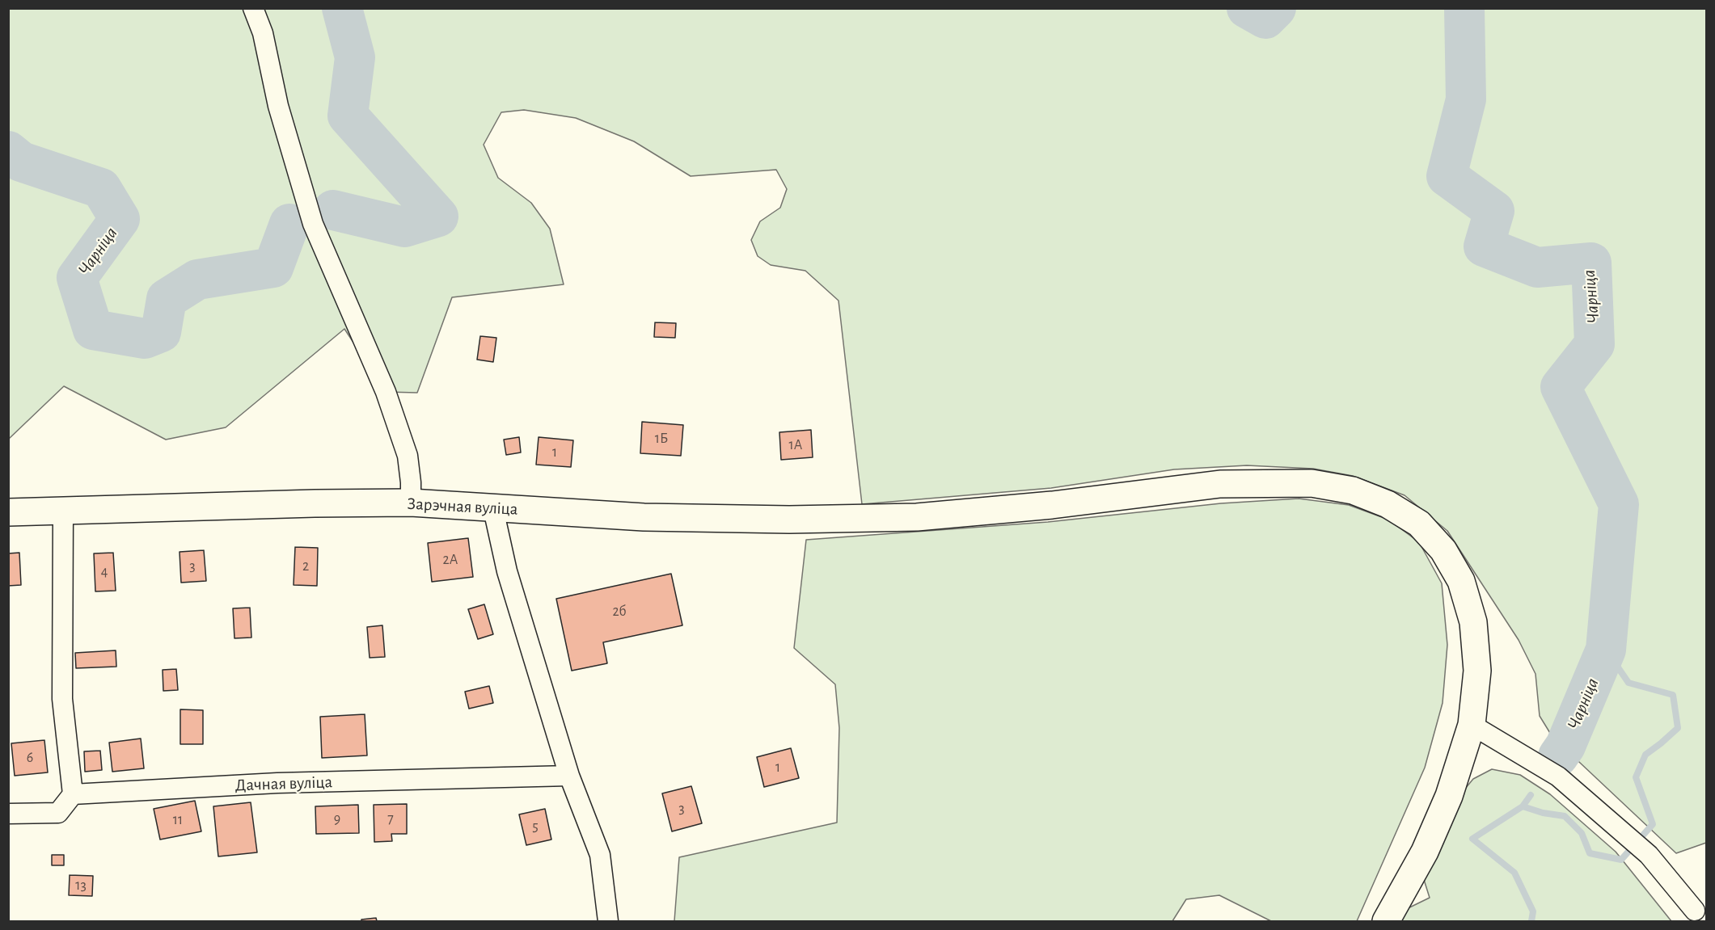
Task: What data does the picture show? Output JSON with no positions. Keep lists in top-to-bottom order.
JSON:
{
  "streets": {
    "street": ["Зарэчная вуліца", "Дачная вуліца"]
  },
  "water": ["Чарніца"],
  "house_numbers": [
    "1Б",
    "1А",
    "1",
    "2А",
    "3",
    "2",
    "4",
    "2б",
    "6",
    "1",
    "3",
    "9",
    "7",
    "11",
    "5",
    "13"
  ]
}
